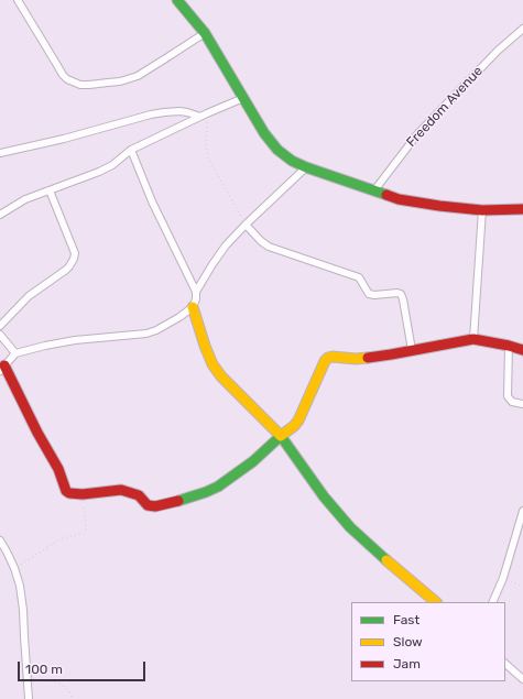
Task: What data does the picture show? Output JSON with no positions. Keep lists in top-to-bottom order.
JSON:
{
  "streets": {
    "street": ["Freedom Avenue"]
  },
  "legend": ["Fast", "Slow", "Jam"],
  "scale_bar": "100 m"
}
